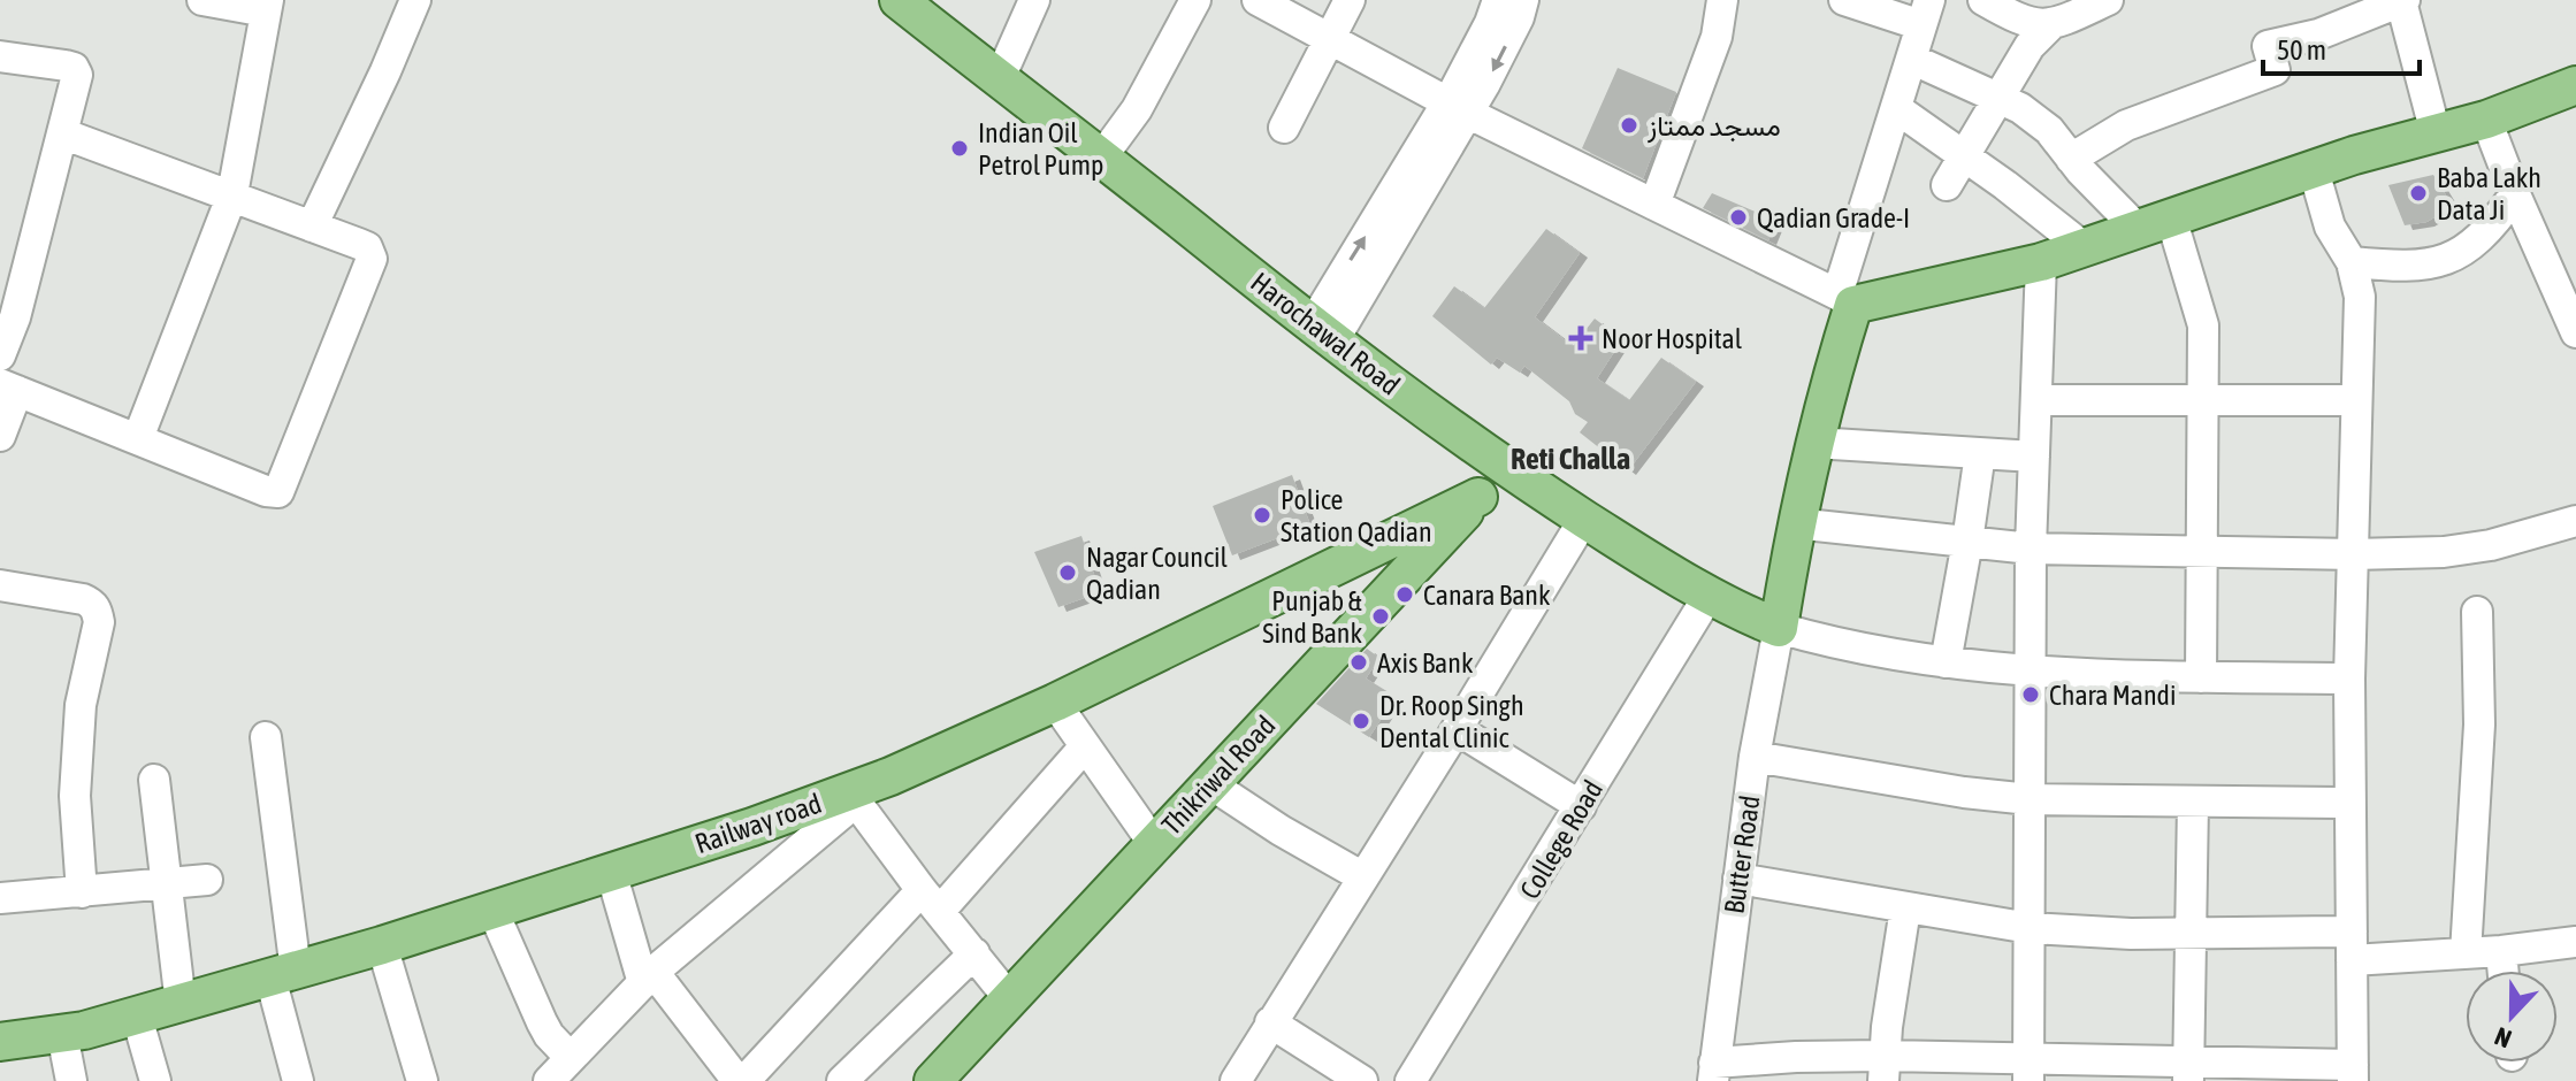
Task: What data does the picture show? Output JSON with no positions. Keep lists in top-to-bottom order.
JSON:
{
  "streets": {
    "main road": ["Harochawal Road", "Thikriwal Road", "Railway road"],
    "street": ["College Road", "Butter Road"]
  },
  "crossings": [
    ["Harochawal Road", "Thikriwal Road"],
    ["Harochawal Road", "College Road"],
    ["Harochawal Road", "Butter Road"],
    ["Thikriwal Road", "Railway road"]
  ],
  "districts": ["Reti Challa"],
  "places": {
    "other": [
      "مسجد ممتاز",
      "Indian Oil Petrol Pump",
      "Baba Lakh Data Ji",
      "Qadian Grade-I",
      "Police Station Qadian",
      "Nagar Council Qadian",
      "Canara Bank",
      "Punjab & Sind Bank",
      "Axis Bank",
      "Chara Mandi",
      "Dr. Roop Singh Dental Clinic"
    ],
    "health": ["Noor Hospital"]
  },
  "scale_bar": "50 m",
  "north": "bottom"
}
